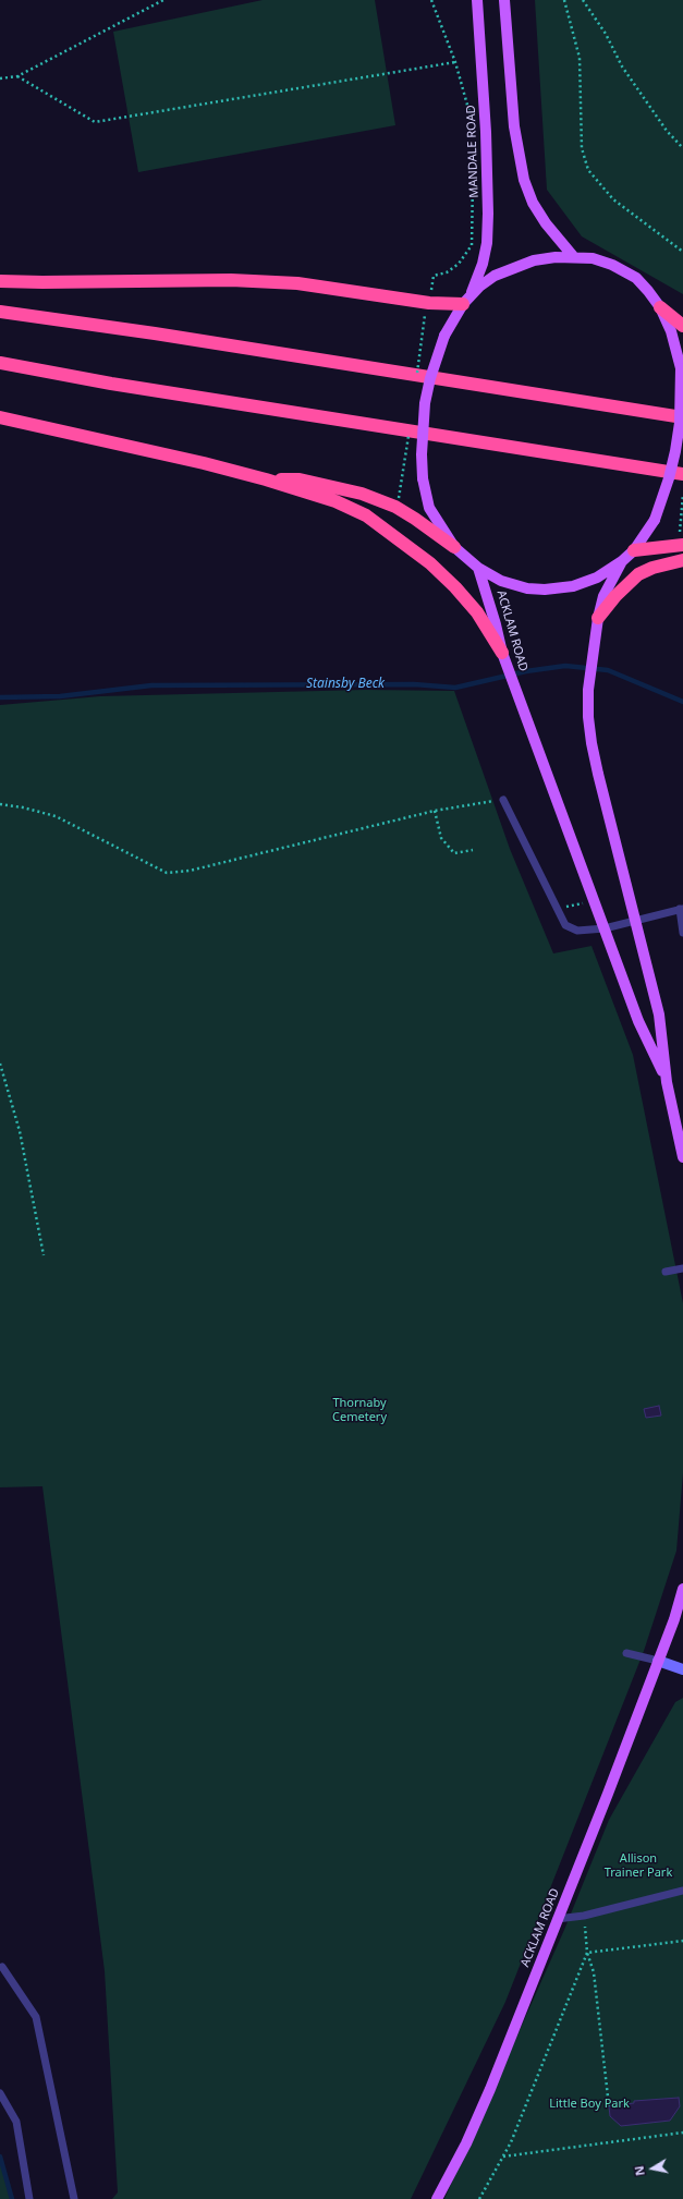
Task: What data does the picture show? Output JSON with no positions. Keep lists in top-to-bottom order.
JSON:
{
  "streets": {
    "main road": ["MANDALE ROAD", "ACKLAM ROAD"]
  },
  "water": ["Stainsby Beck"],
  "parks": ["Thornaby Cemetery", "Allison Trainer Park", "Little Boy Park"],
  "north": "left"
}
